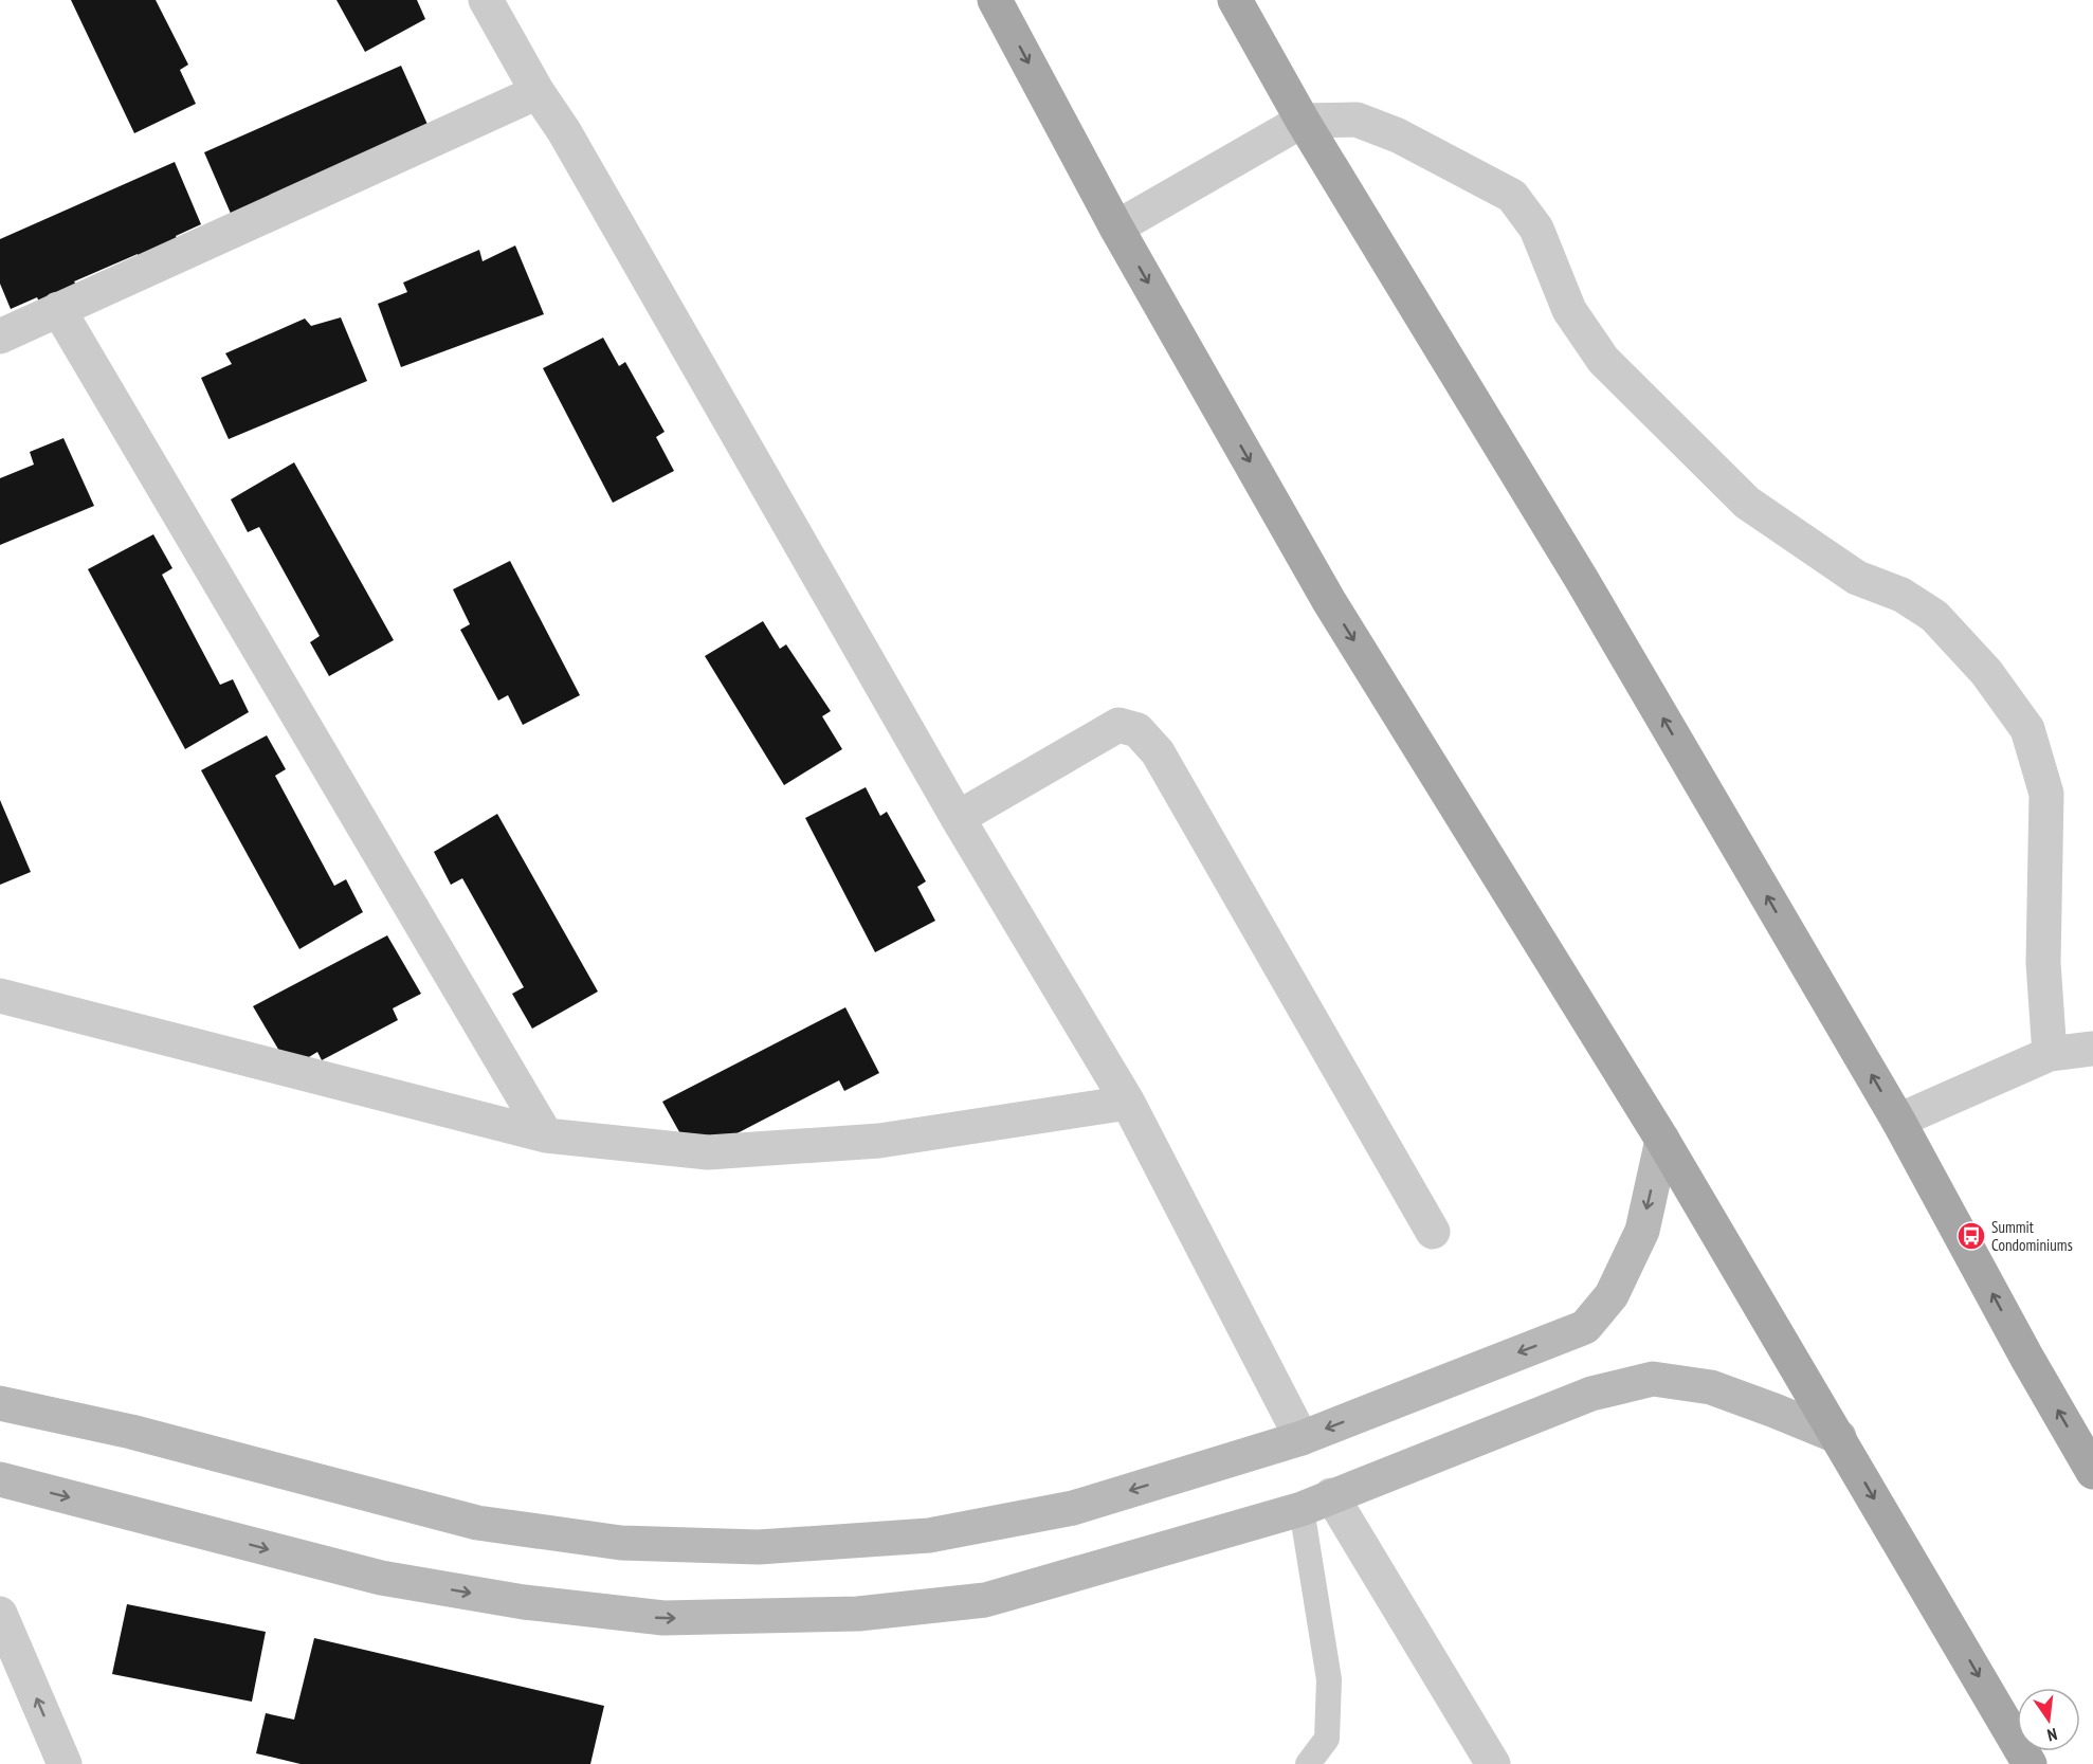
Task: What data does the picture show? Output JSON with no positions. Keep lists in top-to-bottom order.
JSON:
{
  "places": {
    "bus stop": ["Summit Condominiums"]
  },
  "north": "bottom"
}
